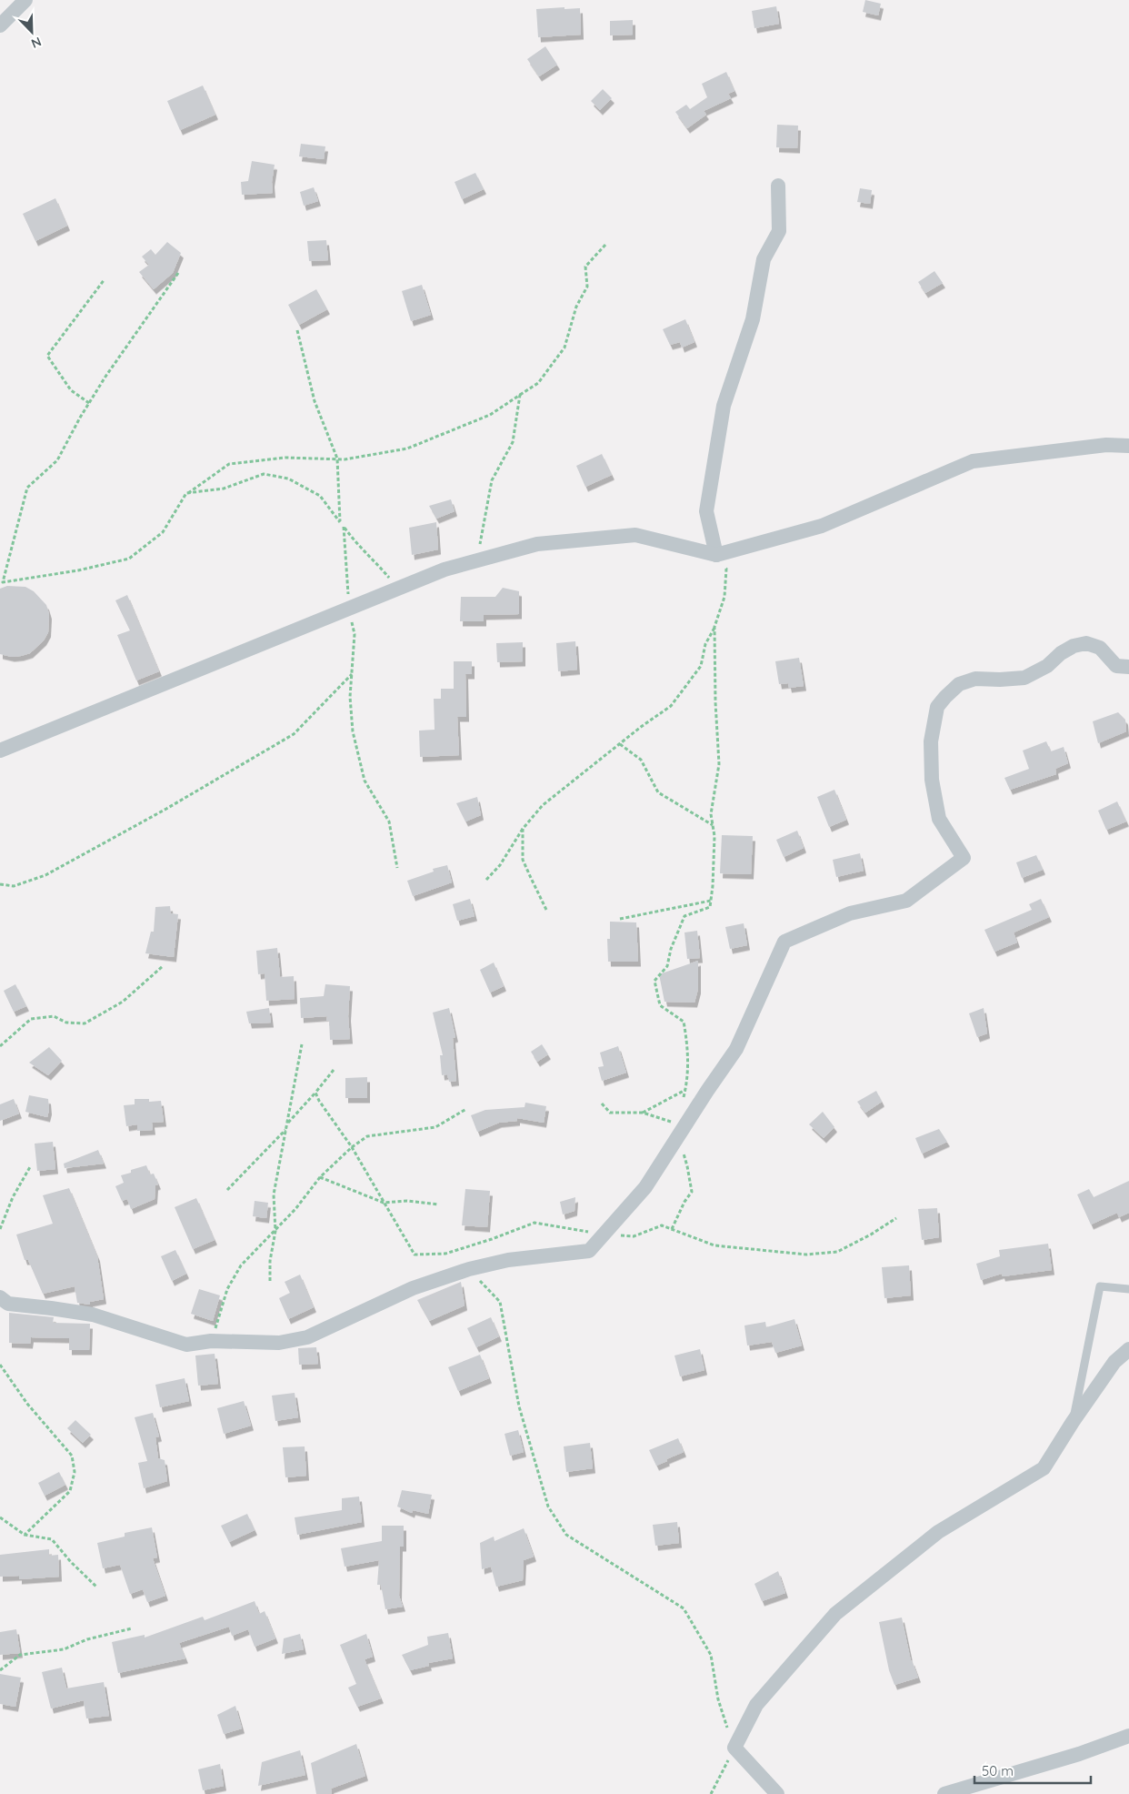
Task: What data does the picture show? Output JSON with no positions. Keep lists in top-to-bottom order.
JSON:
{
  "scale_bar": "50 m",
  "north": "bottom right"
}
